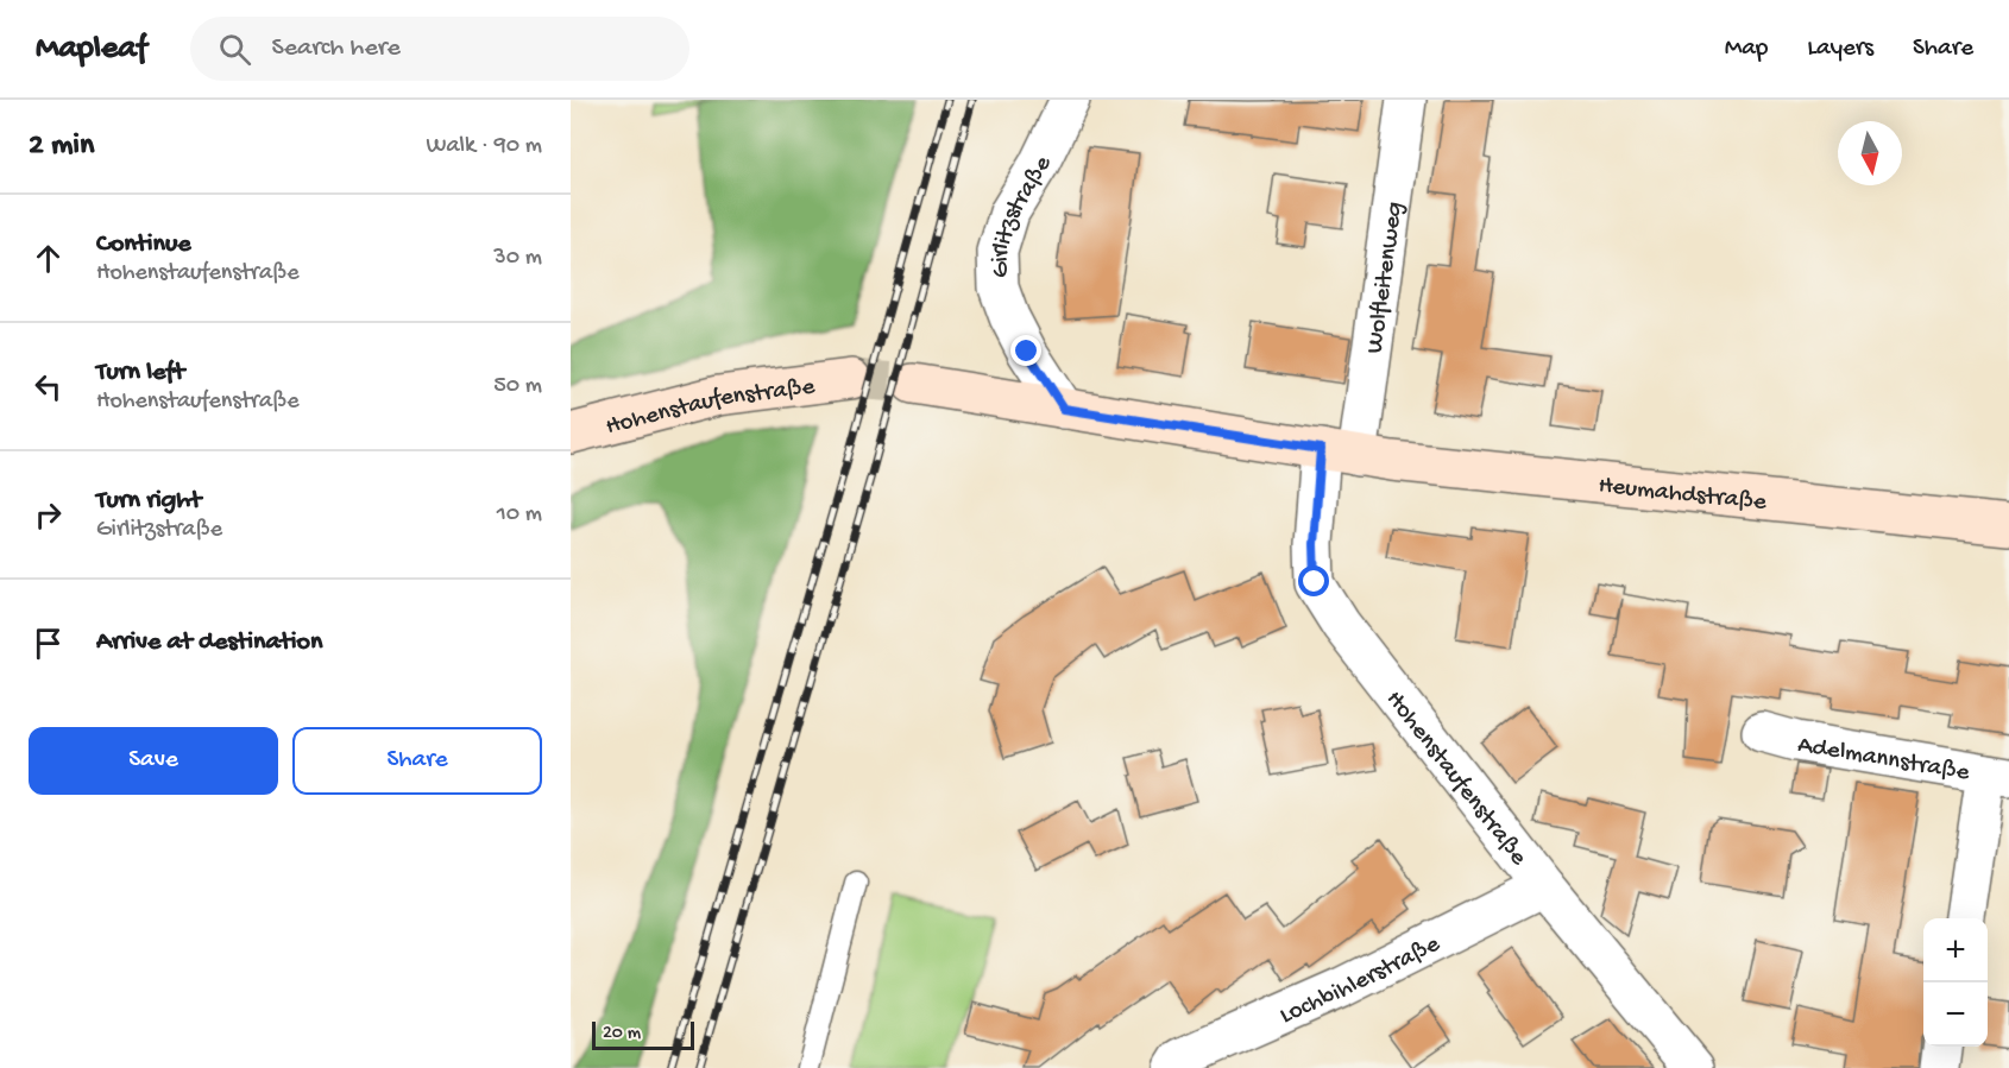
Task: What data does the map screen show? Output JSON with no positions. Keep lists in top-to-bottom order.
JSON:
{
  "streets": {
    "main road": ["Hohenstaufenstraße", "Heumahdstraße"],
    "street": [
      "Girlitzstraße",
      "Wolfleitenweg",
      "Adelmannstraße",
      "Lochbihlerstraße"
    ]
  },
  "crossings": [
    ["Wolfleitenweg", "Hohenstaufenstraße"],
    ["Wolfleitenweg", "Heumahdstraße"],
    ["Hohenstaufenstraße", "Heumahdstraße"],
    ["Hohenstaufenstraße", "Lochbihlerstraße"]
  ],
  "scale_bar": "20 m",
  "north": "bottom",
  "page": {
    "header": "Mapleaf",
    "search": "Search here",
    "nav": ["Map", "Layers", "Share"],
    "heading": ["2 min", "Walk · 90 m"],
    "list": [
      ["Continue", "Hohenstaufenstraße", "30 m"],
      ["Turn left", "Hohenstaufenstraße", "50 m"],
      ["Turn right", "Girlitzstraße", "10 m"],
      "Arrive at destination"
    ],
    "buttons": ["Save", "Share"],
    "map_buttons": ["+", "−"],
    "scale": "20 m"
  }
}
